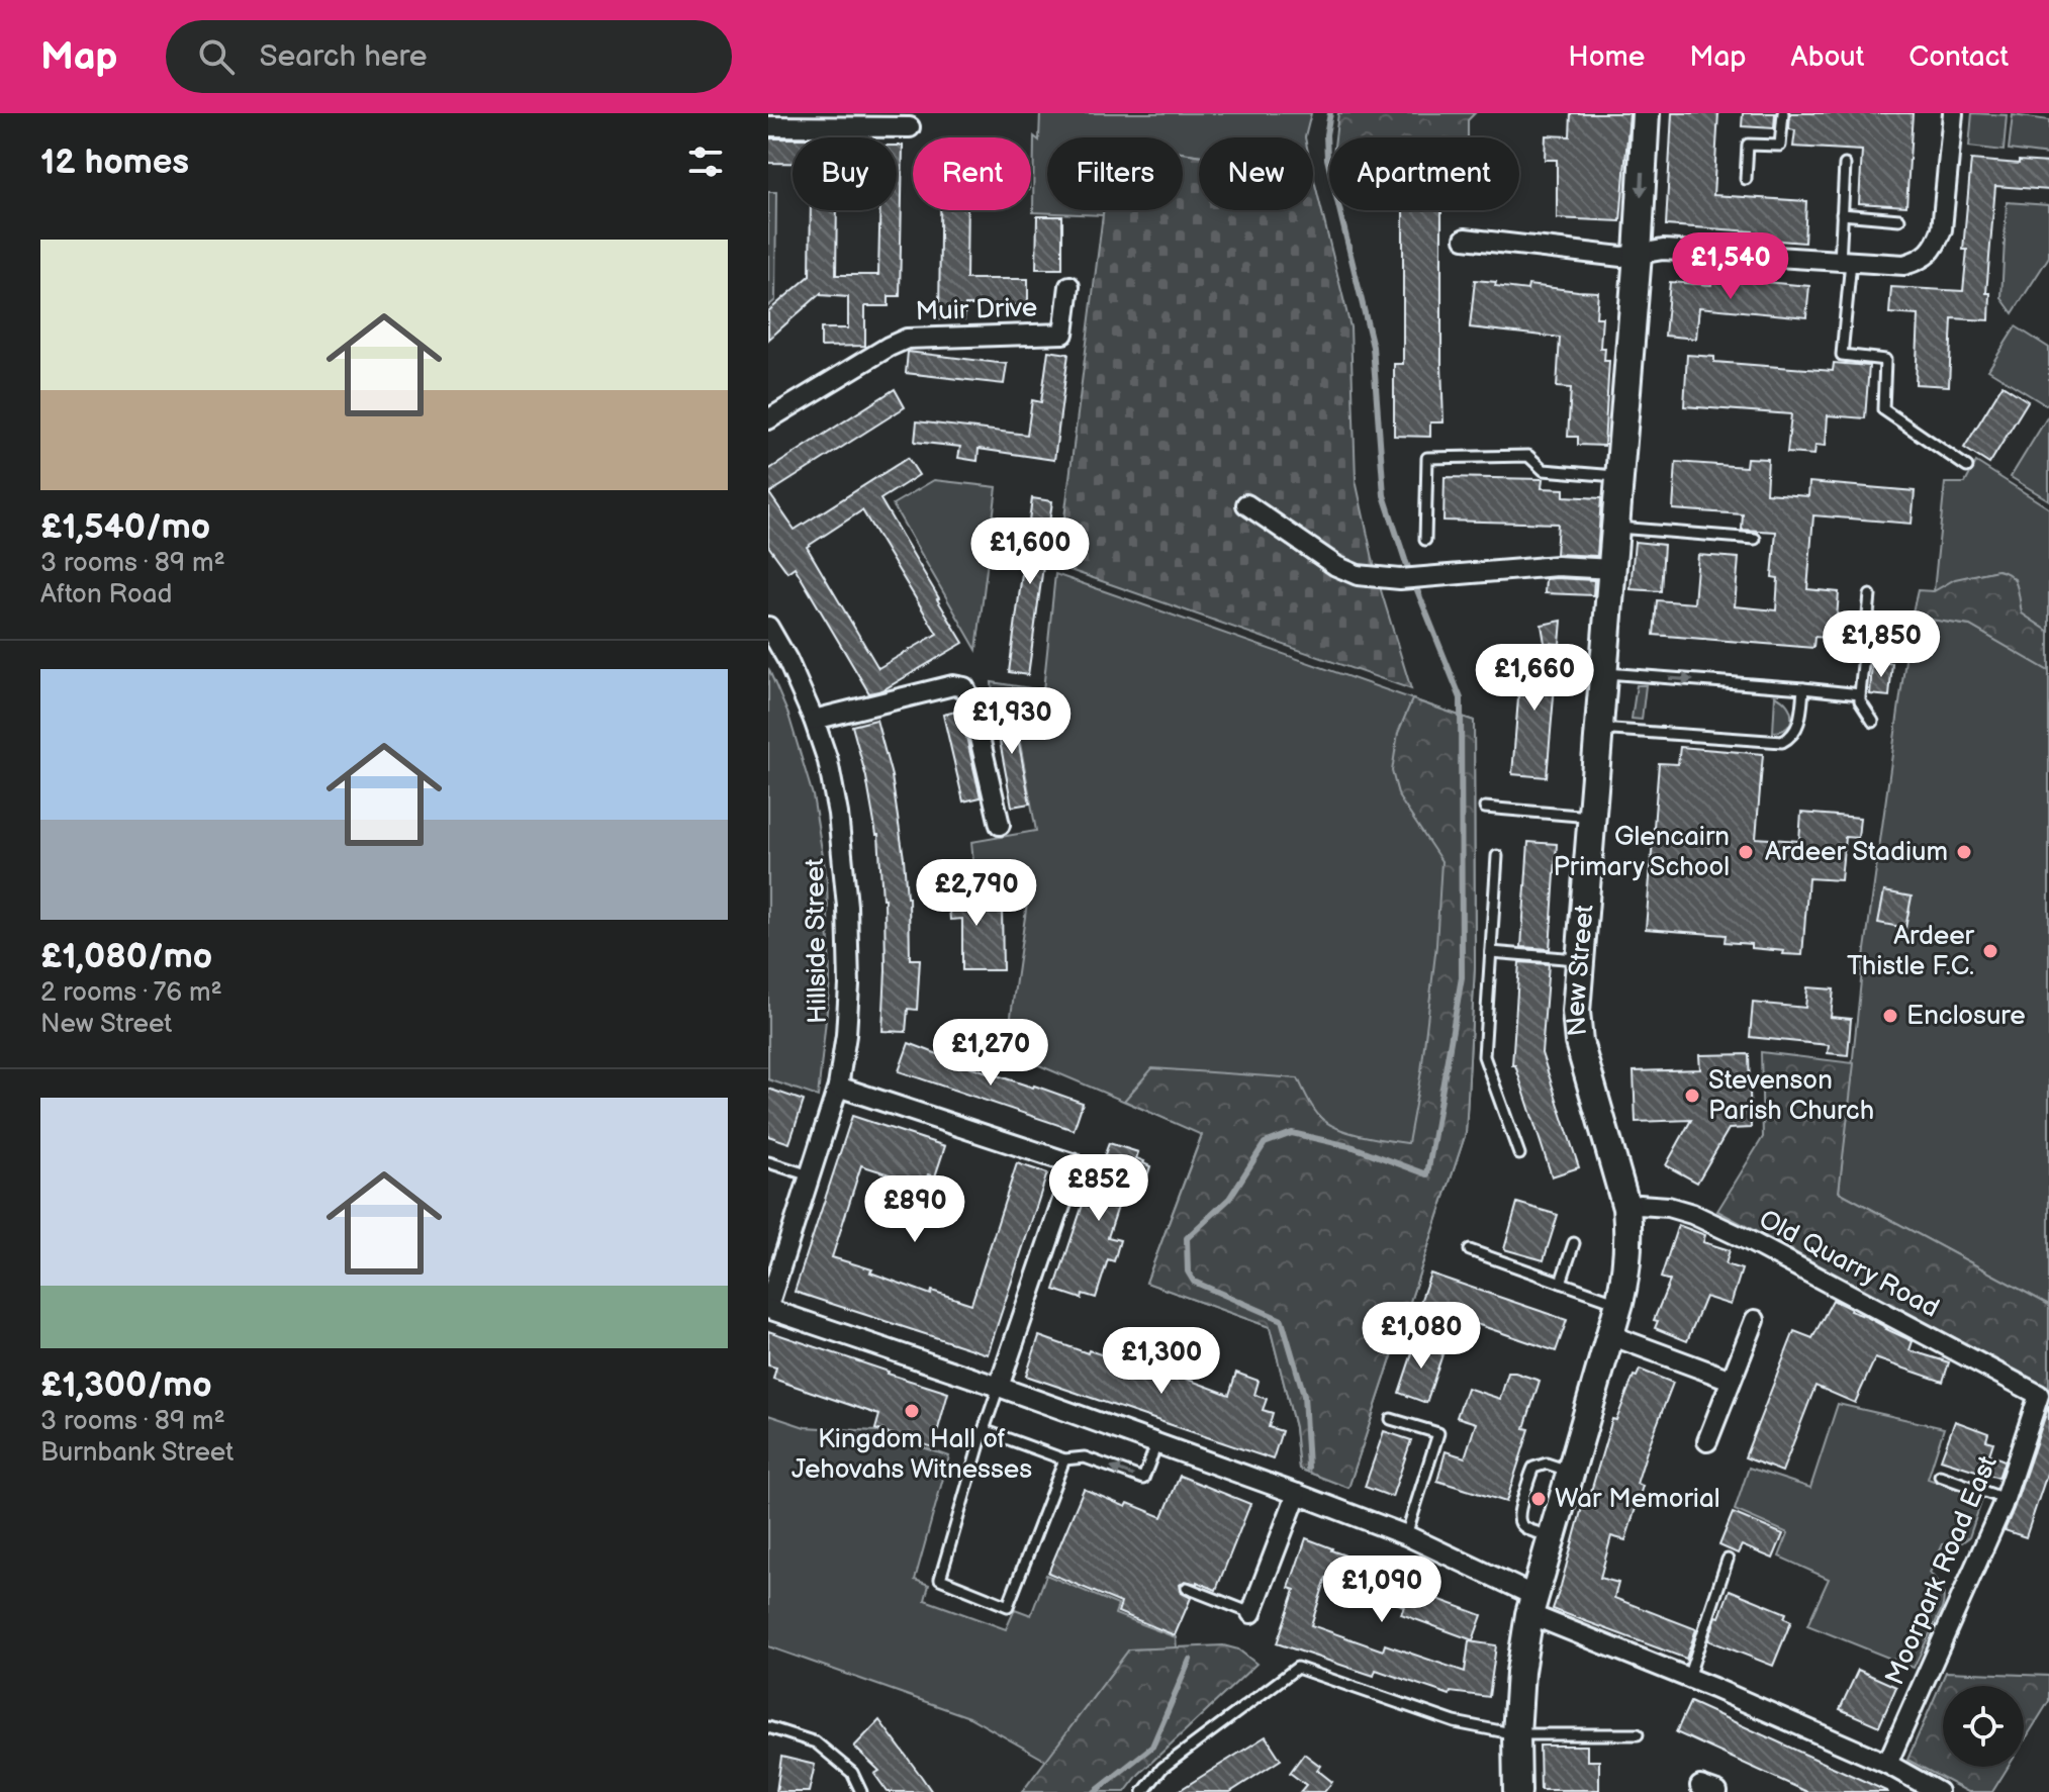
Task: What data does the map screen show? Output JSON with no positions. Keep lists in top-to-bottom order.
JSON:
{
  "streets": {
    "street": [
      "Muir Drive",
      "Hillside Street",
      "New Street",
      "Old Quarry Road",
      "Moorpark Road East"
    ]
  },
  "crossings": [
    ["New Street", "Old Quarry Road"],
    ["Old Quarry Road", "Moorpark Road East"]
  ],
  "places": [
    "Glencairn Primary School",
    "Ardeer Stadium",
    "Ardeer Thistle F.C.",
    "Enclosure",
    "Stevenson Parish Church",
    "Kingdom Hall of Jehovahs Witnesses",
    "War Memorial"
  ],
  "page": {
    "header": "Map",
    "search": "Search here",
    "nav": [
      "Home",
      "Map",
      "About",
      "Contact"
    ],
    "heading": "12 homes",
    "chip": [
      "Buy",
      "Rent",
      "Filters",
      "New",
      "Apartment"
    ],
    "list": [
      {
        "name": "£1,540/mo",
        "note": "3 rooms · 89 m² · Afton Road"
      },
      {
        "name": "£1,080/mo",
        "note": "2 rooms · 76 m² · New Street"
      },
      {
        "name": "£1,300/mo",
        "note": "3 rooms · 89 m² · Burnbank Street"
      }
    ],
    "price": [
      "£1,540",
      "£1,600",
      "£1,850",
      "£1,660",
      "£1,930",
      "£2,790",
      "£1,270",
      "£852",
      "£890",
      "£1,080",
      "£1,300",
      "£1,090"
    ]
  }
}
